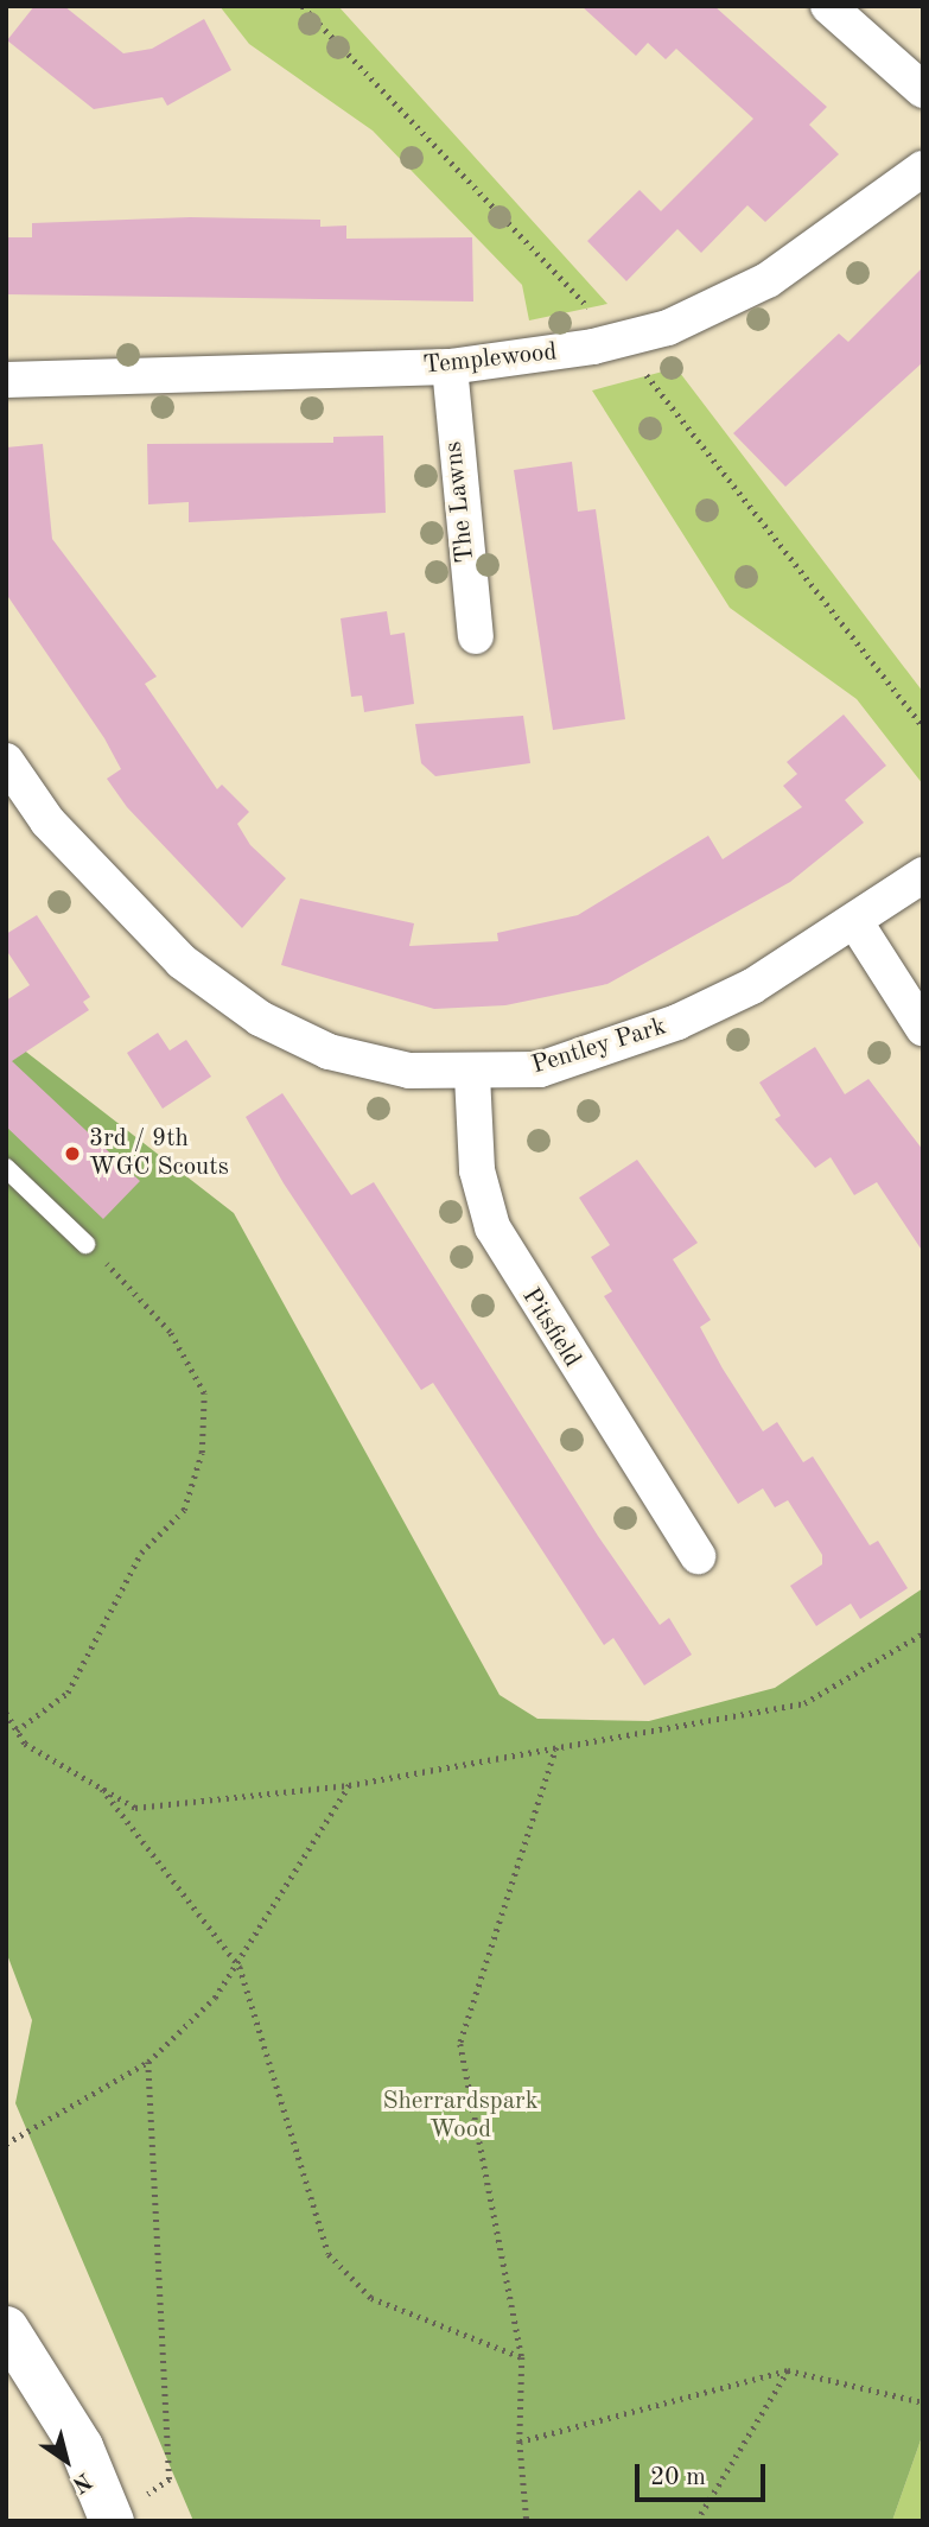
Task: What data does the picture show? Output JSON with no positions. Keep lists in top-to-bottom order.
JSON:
{
  "streets": {
    "street": [
      "Templewood",
      "The Lawns",
      "Pentley Park",
      "Pitsfield"
    ]
  },
  "crossings": [
    ["Templewood", "The Lawns"],
    ["Pentley Park", "Pitsfield"]
  ],
  "parks": ["Sherrardspark Wood"],
  "places": ["3rd / 9th WGC Scouts"],
  "scale_bar": "20 m",
  "north": "bottom right"
}
